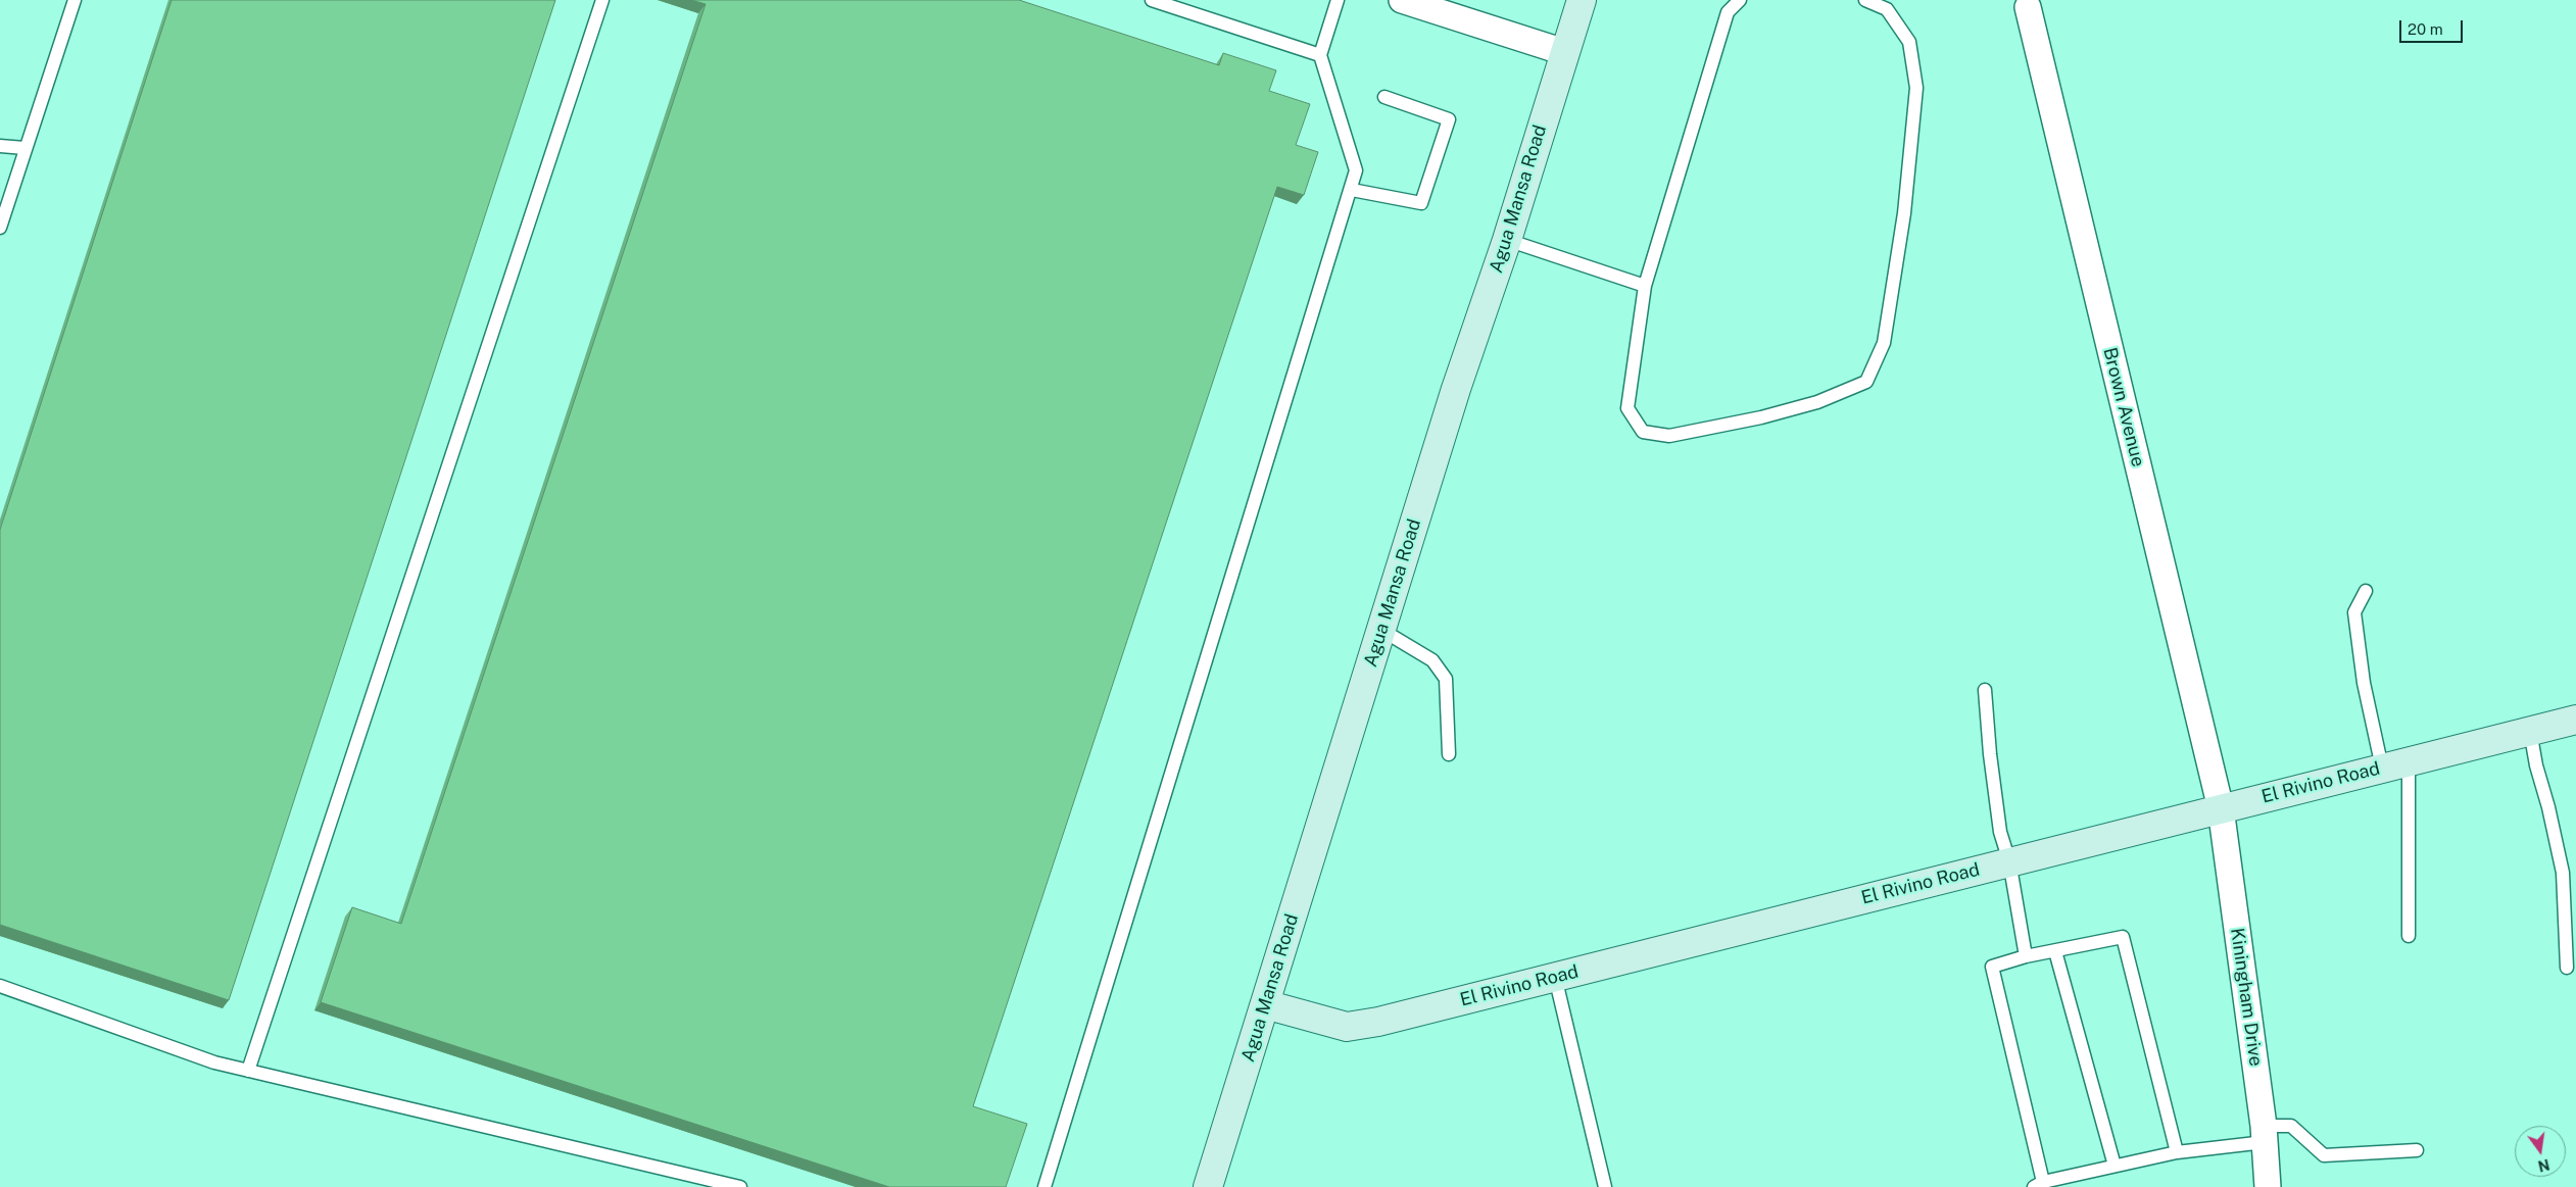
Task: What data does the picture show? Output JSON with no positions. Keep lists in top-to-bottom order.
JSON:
{
  "streets": {
    "street": [
      "Agua Mansa Road",
      "Brown Avenue",
      "El Rivino Road",
      "Kiningham Drive"
    ]
  },
  "crossings": [
    ["Agua Mansa Road", "El Rivino Road"],
    ["Brown Avenue", "El Rivino Road"],
    ["Brown Avenue", "Kiningham Drive"],
    ["El Rivino Road", "Kiningham Drive"]
  ],
  "scale_bar": "20 m",
  "north": "bottom"
}
